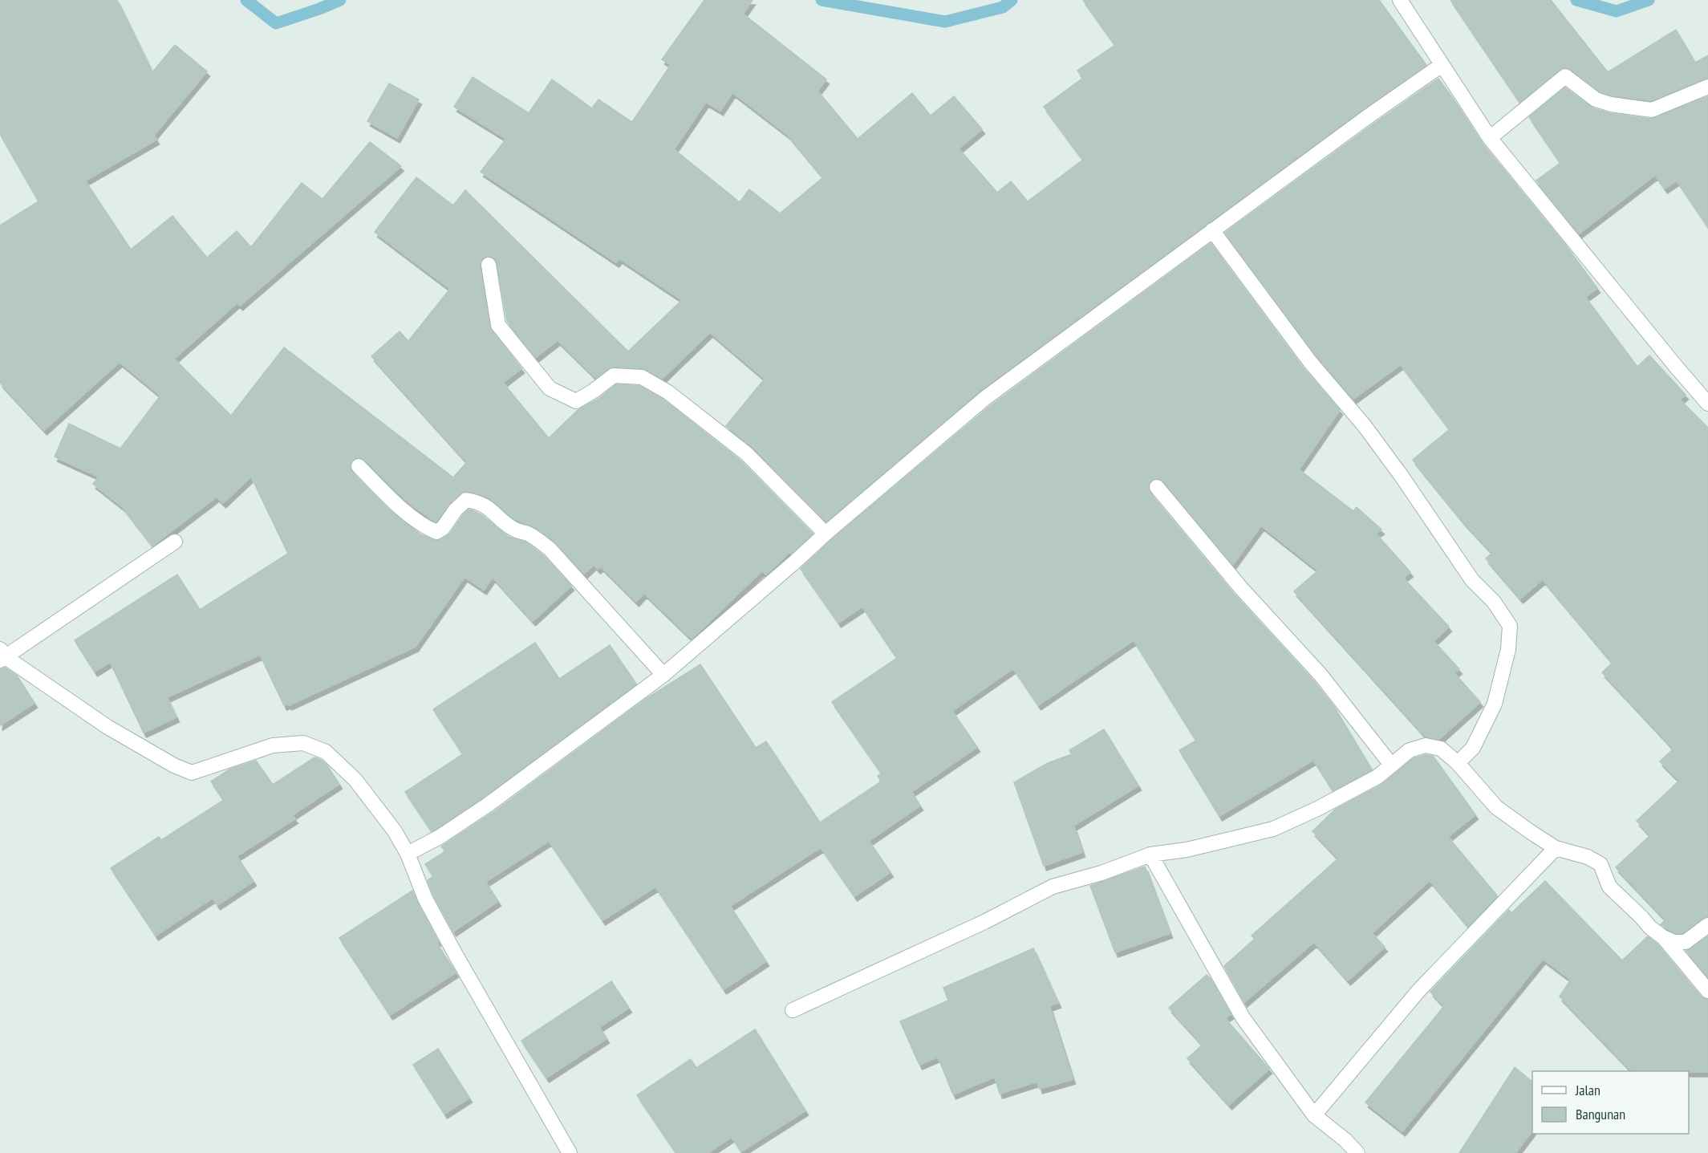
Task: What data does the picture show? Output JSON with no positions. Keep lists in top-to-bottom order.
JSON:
{
  "legend": ["Jalan", "Bangunan"]
}
